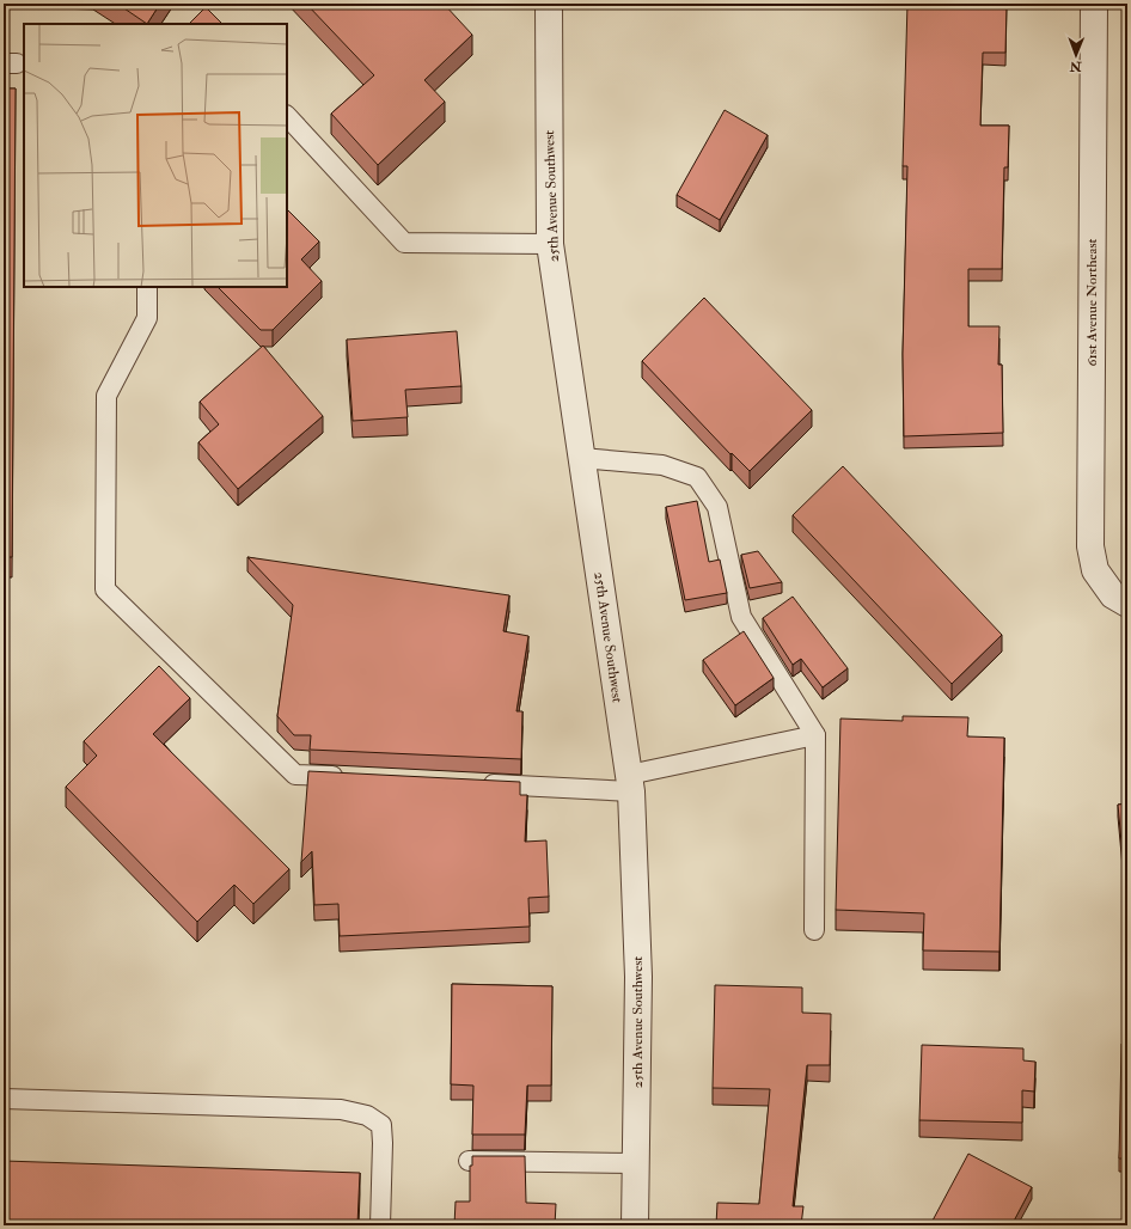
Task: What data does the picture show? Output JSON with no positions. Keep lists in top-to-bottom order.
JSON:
{
  "streets": {
    "street": ["25th Avenue Southwest", "61st Avenue Northeast"]
  },
  "north": "bottom"
}
